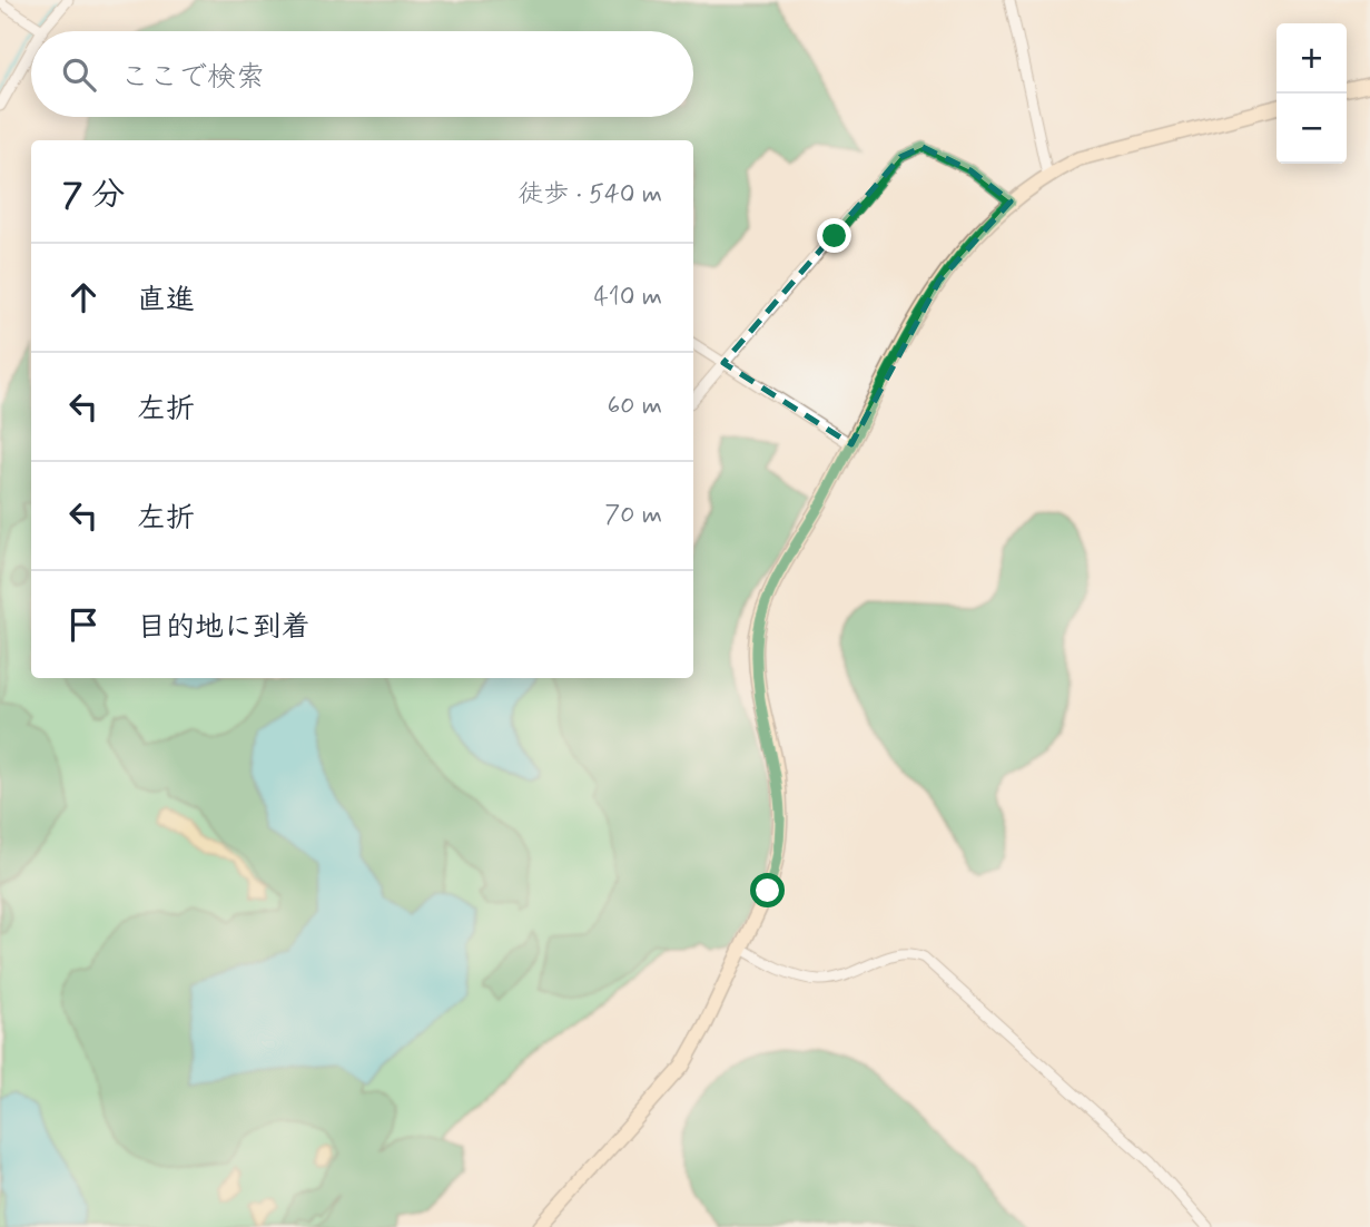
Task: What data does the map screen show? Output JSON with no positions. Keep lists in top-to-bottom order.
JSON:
{
  "page": {
    "map_buttons": ["+", "−"],
    "search": "ここで検索",
    "heading": ["7 分", "徒歩 · 540 m"],
    "list": [
      ["直進", "410 m"],
      ["左折", "60 m"],
      ["左折", "70 m"],
      "目的地に到着"
    ]
  }
}
